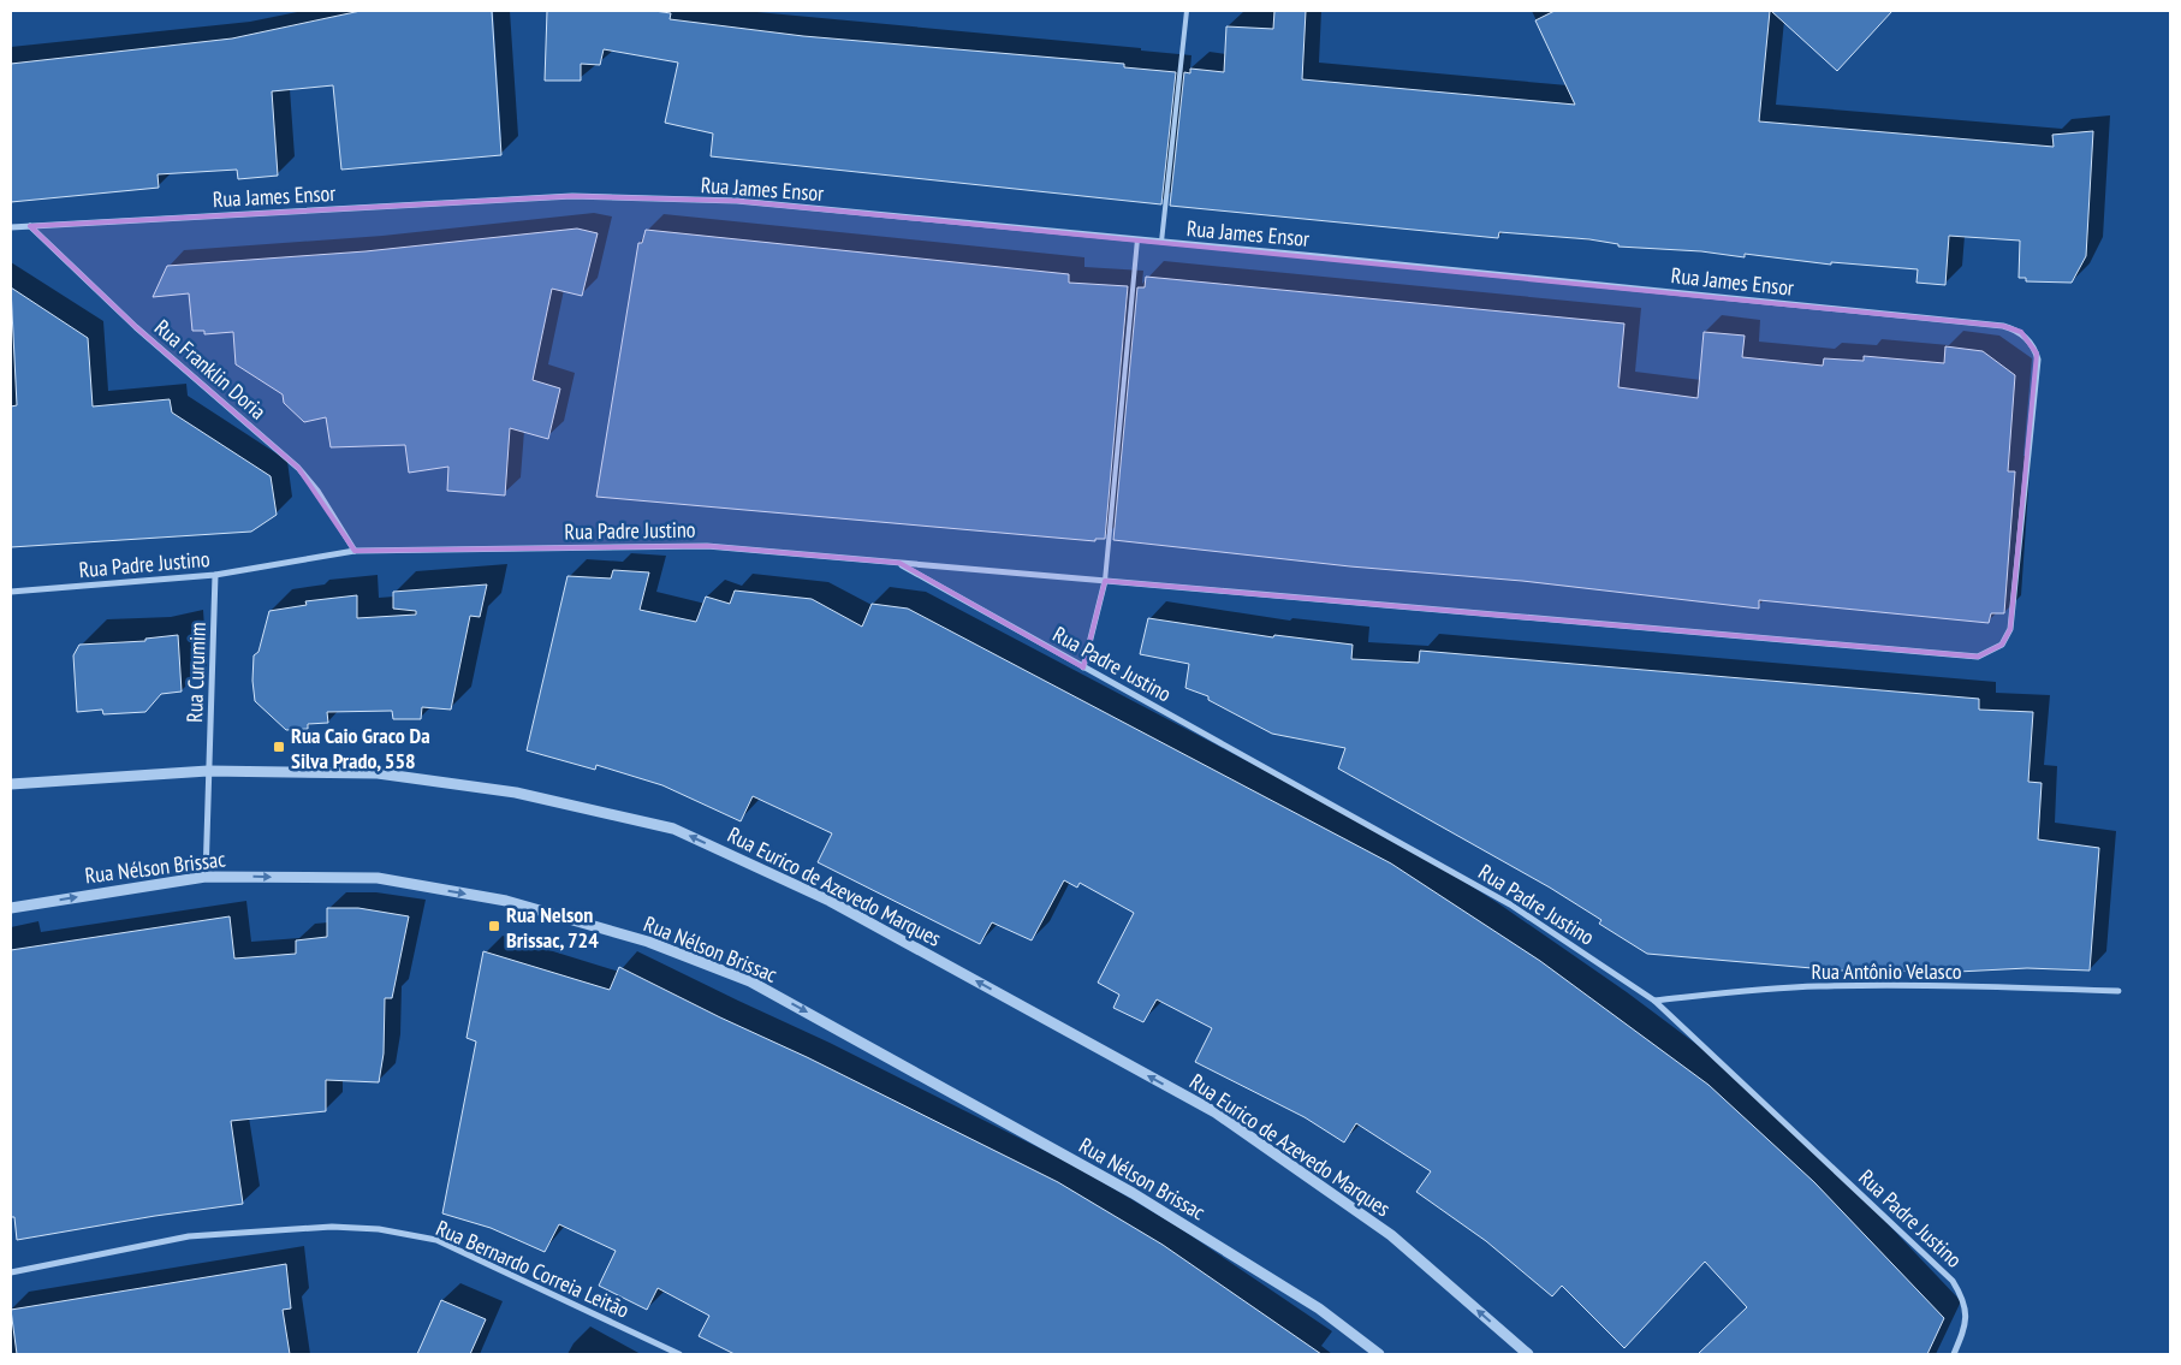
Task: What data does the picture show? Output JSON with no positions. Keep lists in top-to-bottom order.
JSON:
{
  "streets": {
    "street": [
      "Rua James Ensor",
      "Rua Franklin Doria",
      "Rua Padre Justino",
      "Rua Curumim",
      "Rua Nélson Brissac",
      "Rua Eurico de Azevedo Marques",
      "Rua Antônio Velasco",
      "Rua Bernardo Correia Leitão"
    ]
  },
  "crossings": [
    ["Rua James Ensor", "Rua Franklin Doria"],
    ["Rua James Ensor", "Rua Padre Justino"],
    ["Rua Franklin Doria", "Rua Padre Justino"],
    ["Rua Padre Justino", "Rua Curumim"],
    ["Rua Padre Justino", "Rua Antônio Velasco"],
    ["Rua Curumim", "Rua Nélson Brissac"],
    ["Rua Curumim", "Rua Eurico de Azevedo Marques"]
  ],
  "one_way": ["Rua Nélson Brissac", "Rua Eurico de Azevedo Marques"],
  "places": {
    "transit": ["Rua Caio Graco Da Silva Prado, 558", "Rua Nelson Brissac, 724"]
  }
}
